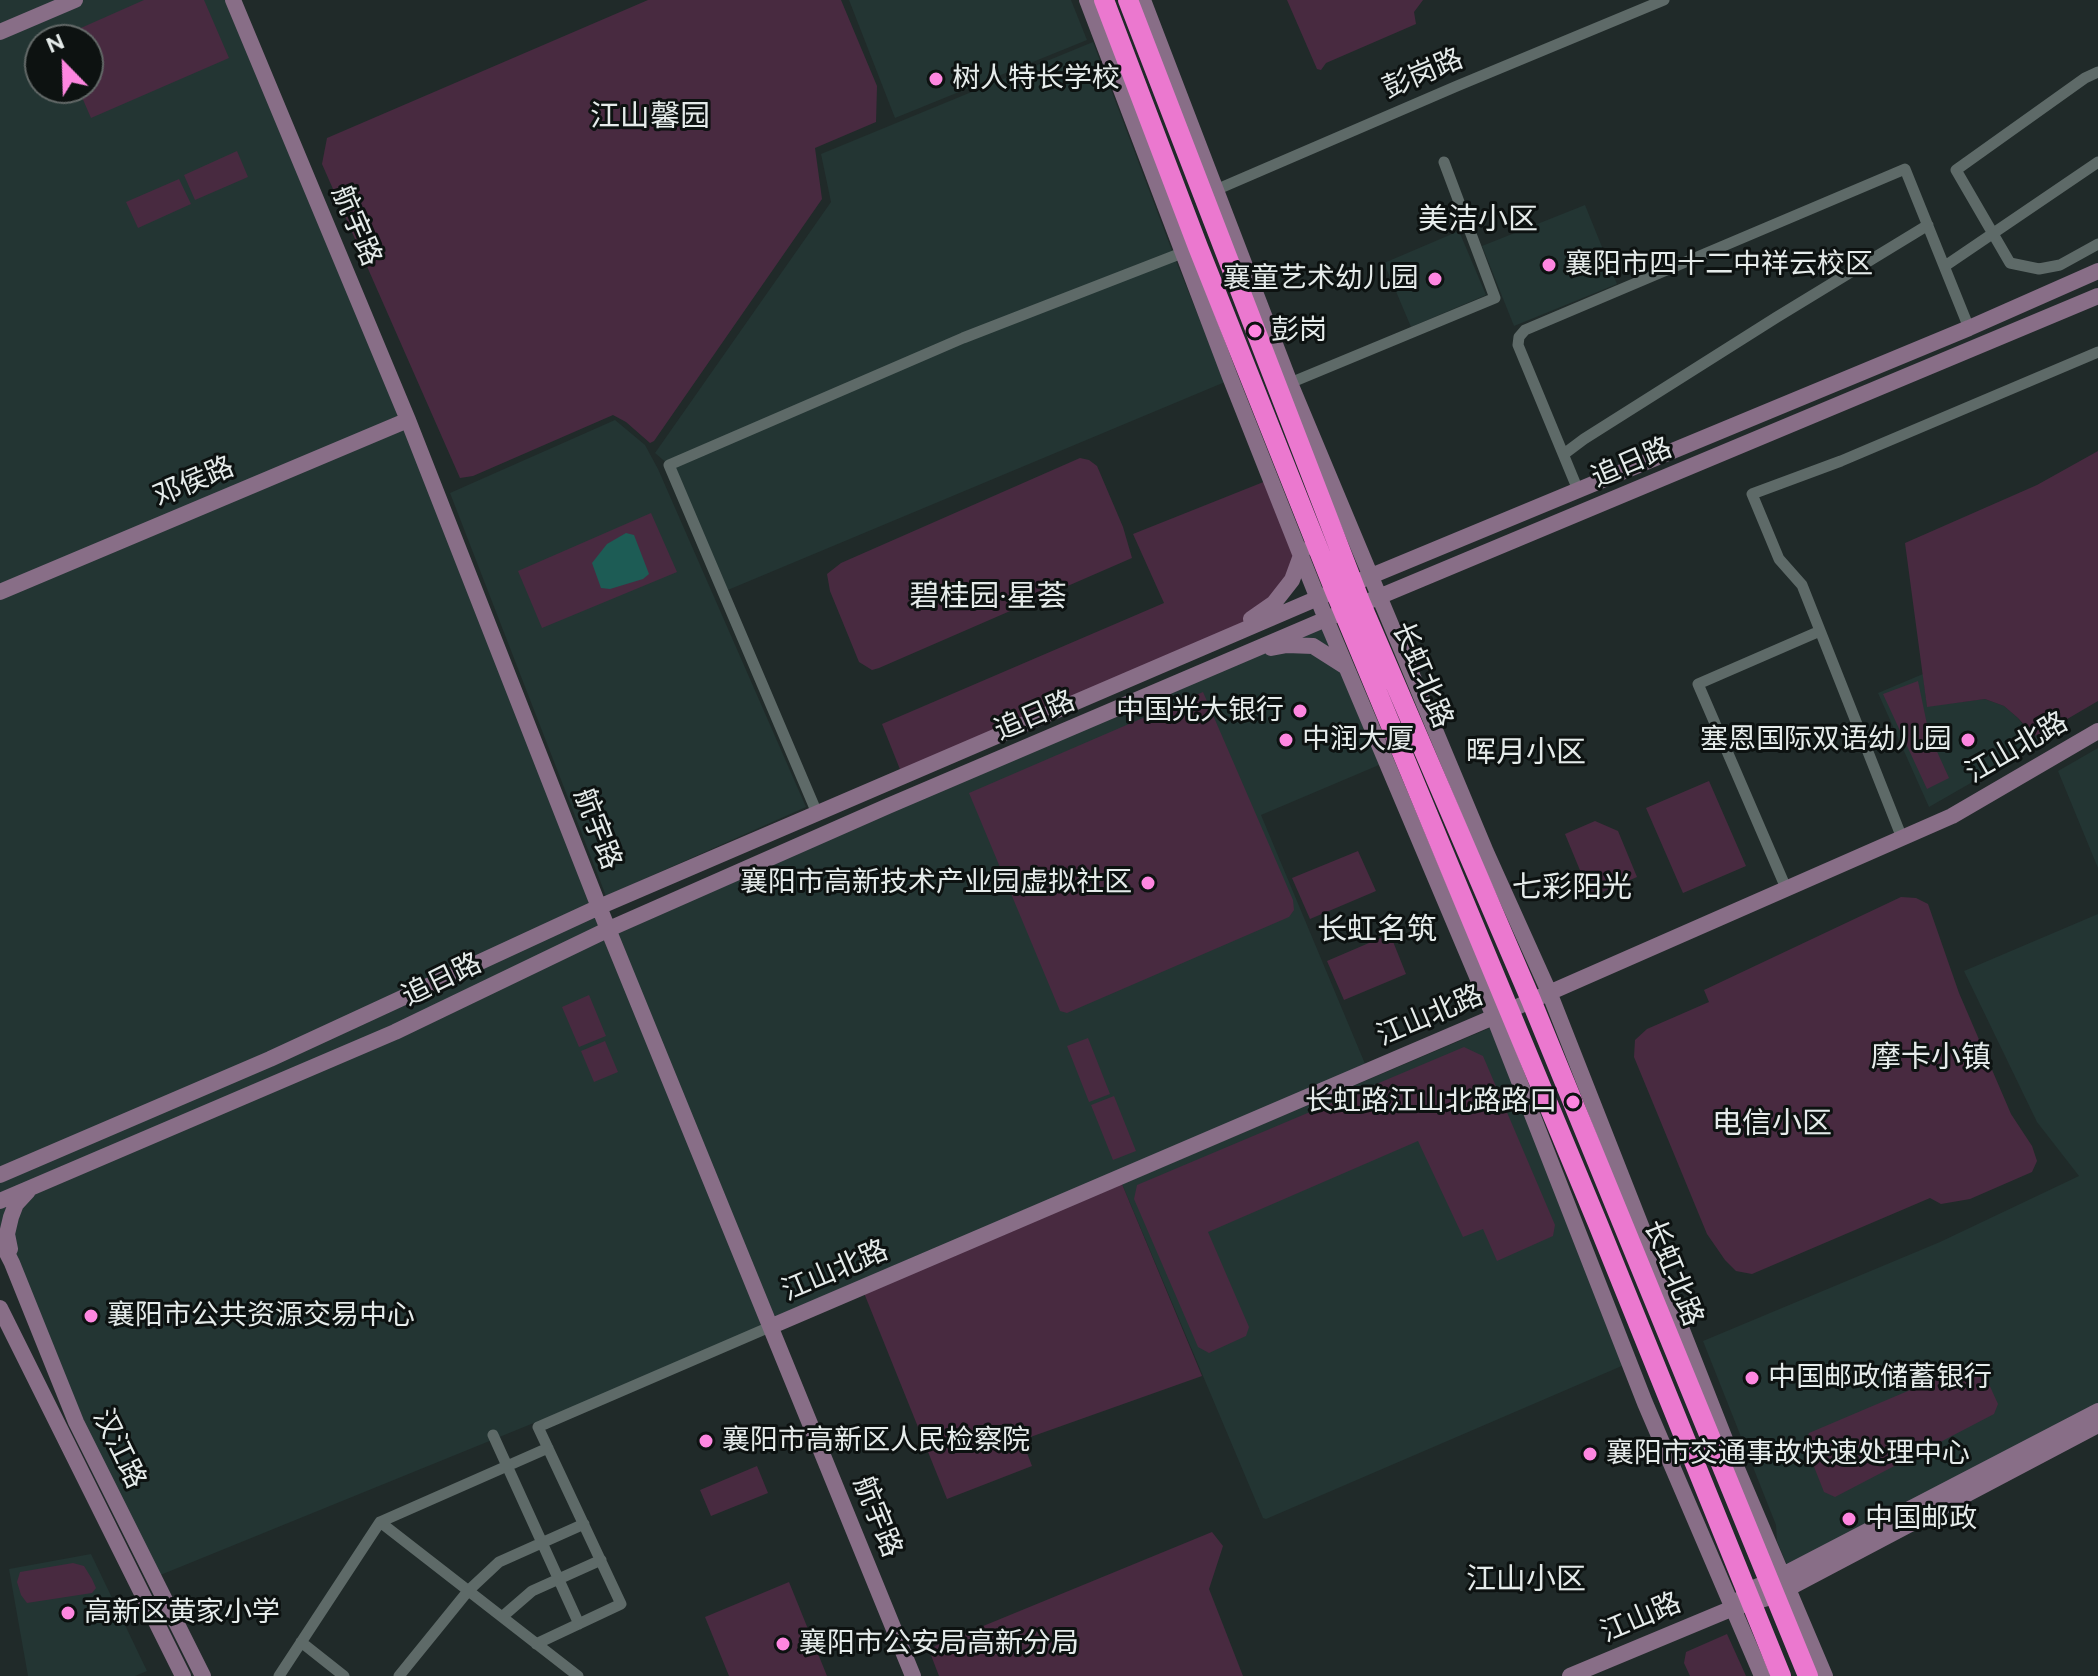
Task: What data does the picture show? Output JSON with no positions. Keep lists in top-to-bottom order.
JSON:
{
  "streets": {
    "highway": ["长虹北路"],
    "street": [
      "彭岗路",
      "航宇路",
      "追日路",
      "邓侯路",
      "江山北路",
      "汉江路",
      "江山路"
    ]
  },
  "crossings": [
    ["彭岗路", "长虹北路"],
    ["航宇路", "追日路"],
    ["航宇路", "邓侯路"],
    ["航宇路", "江山北路"],
    ["追日路", "长虹北路"],
    ["长虹北路", "江山北路"],
    ["长虹北路", "江山路"]
  ],
  "districts": [
    "江山馨园",
    "美洁小区",
    "碧桂园·星荟",
    "晖月小区",
    "七彩阳光",
    "长虹名筑",
    "摩卡小镇",
    "电信小区",
    "江山小区"
  ],
  "places": [
    "树人特长学校",
    "襄阳市四十二中祥云校区",
    "襄童艺术幼儿园",
    "彭岗",
    "中国光大银行",
    "中润大厦",
    "塞恩国际双语幼儿园",
    "襄阳市高新技术产业园虚拟社区",
    "长虹路江山北路路口",
    "襄阳市公共资源交易中心",
    "中国邮政储蓄银行",
    "襄阳市高新区人民检察院",
    "襄阳市交通事故快速处理中心",
    "中国邮政",
    "高新区黄家小学",
    "襄阳市公安局高新分局"
  ],
  "north": "top left"
}
